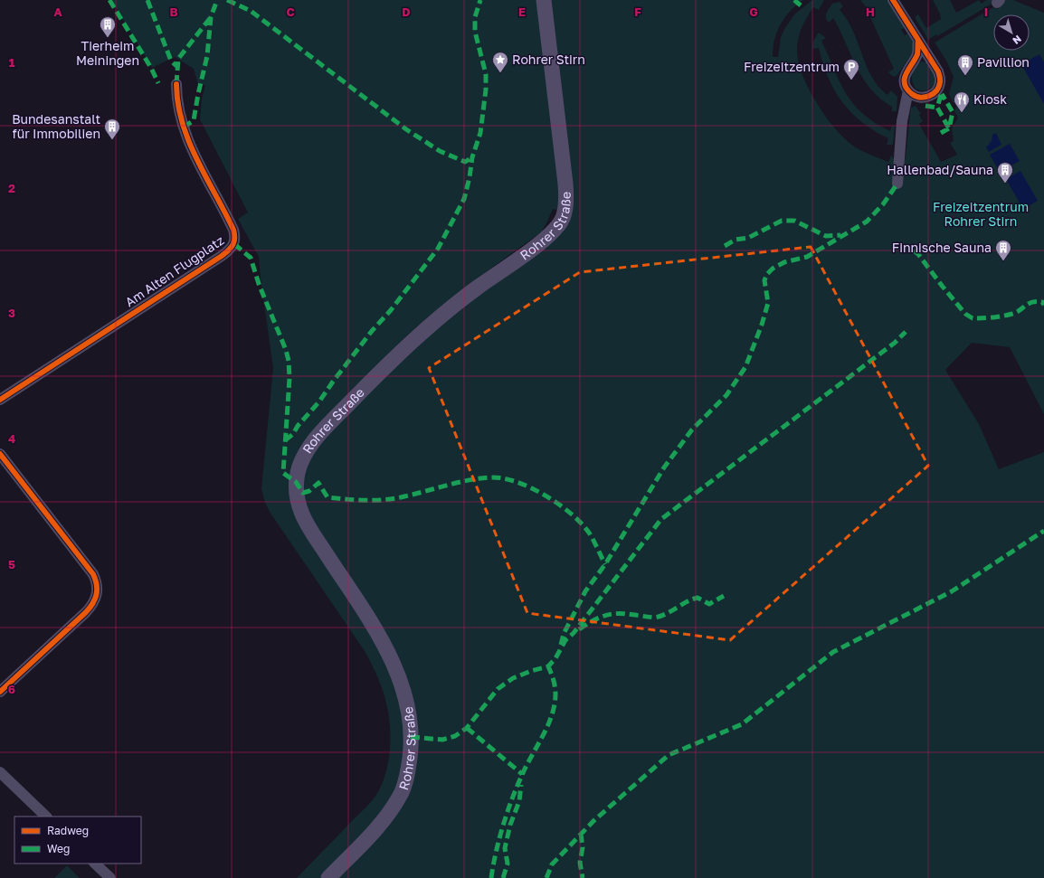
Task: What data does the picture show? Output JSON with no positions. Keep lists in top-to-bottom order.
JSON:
{
  "streets": {
    "main road": ["Rohrer Straße"],
    "street": ["Am Alten Flugplatz"]
  },
  "parks": ["Freizeitzentrum Rohrer Stirn"],
  "places": {
    "building": [
      "Tierheim Meiningen",
      "Pavillion",
      "Bundesanstalt für Immobilien",
      "Hallenbad/Sauna",
      "Finnische Sauna"
    ],
    "place": ["Rohrer Stirn"],
    "parking": ["Freizeitzentrum"],
    "restaurant": ["Kiosk"]
  },
  "legend": ["Radweg", "Weg"],
  "north": "bottom right",
  "grid": {
    "columns": [
      "A",
      "B",
      "C",
      "D",
      "E",
      "F",
      "G",
      "H",
      "I"
    ],
    "rows": [
      "1",
      "2",
      "3",
      "4",
      "5",
      "6"
    ]
  }
}
